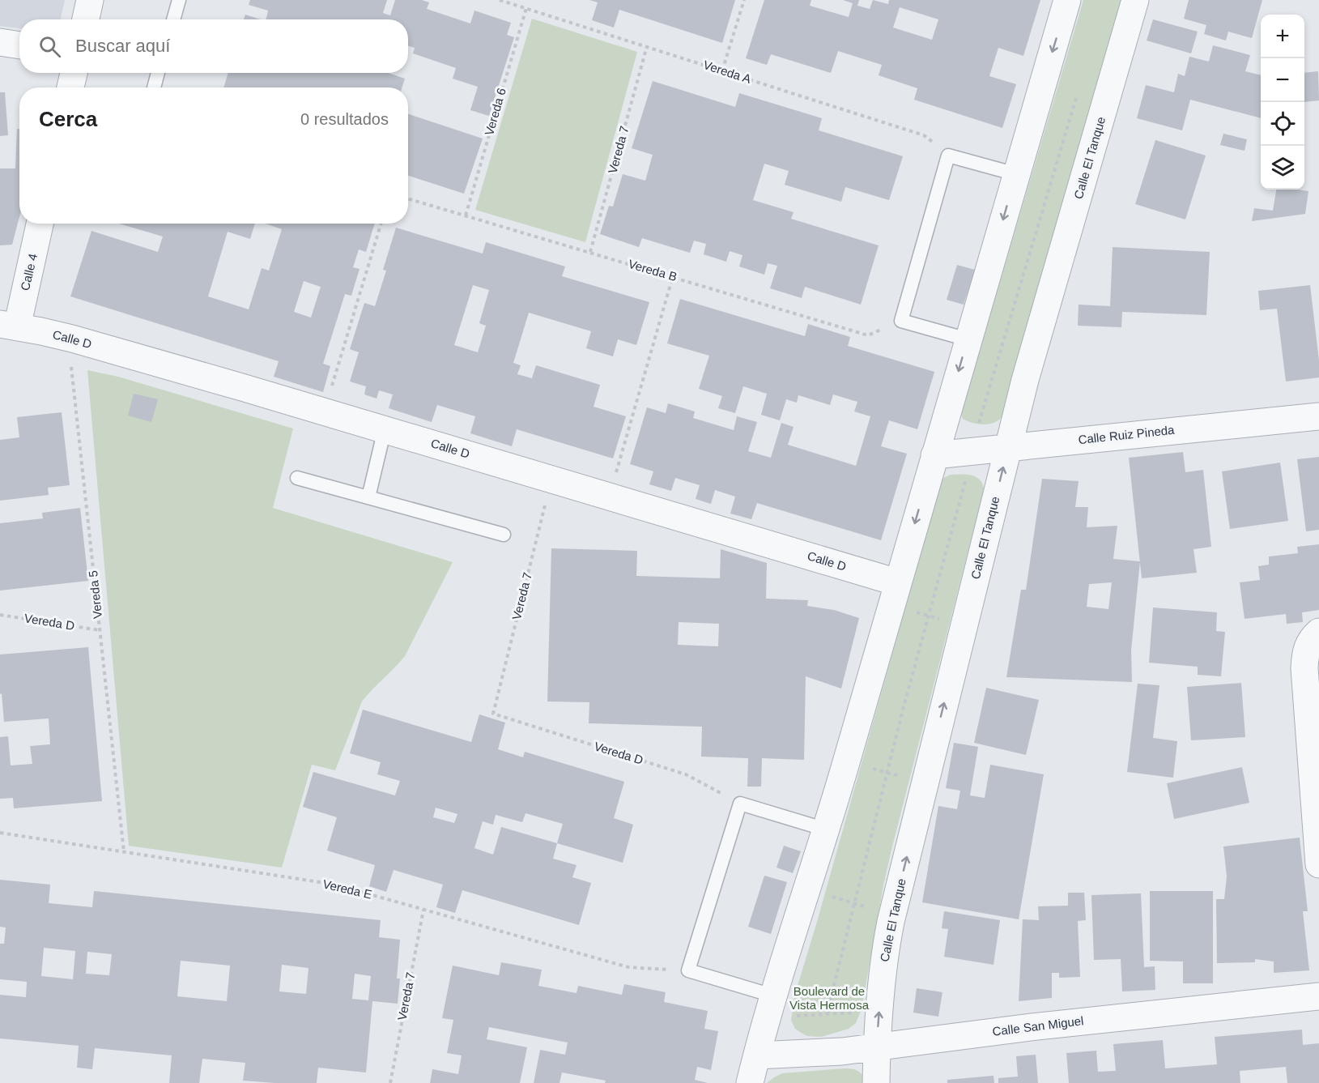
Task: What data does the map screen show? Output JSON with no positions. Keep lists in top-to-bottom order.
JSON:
{
  "streets": {
    "street": [
      "Calle El Tanque",
      "Calle 4",
      "Calle D",
      "Calle Ruiz Pineda",
      "Calle San Miguel"
    ],
    "path": [
      "Vereda A",
      "Vereda 6",
      "Vereda 7",
      "Vereda B",
      "Vereda 5",
      "Vereda D",
      "Vereda E"
    ]
  },
  "crossings": [
    ["Vereda A", "Vereda 6"],
    ["Vereda A", "Vereda 7"],
    ["Vereda 6", "Vereda B"],
    ["Vereda 7", "Vereda B"],
    ["Vereda 7", "Calle D"],
    ["Vereda 7", "Vereda D"],
    ["Vereda 7", "Vereda E"],
    ["Calle El Tanque", "Calle Ruiz Pineda"],
    ["Calle El Tanque", "Calle San Miguel"],
    ["Calle 4", "Calle D"],
    ["Calle D", "Vereda 5"],
    ["Vereda 5", "Vereda D"],
    ["Vereda 5", "Vereda E"]
  ],
  "parks": ["Boulevard de Vista Hermosa"],
  "page": {
    "map_buttons": ["+", "−"],
    "search": "Buscar aquí",
    "heading": ["Cerca", "0 resultados"]
  }
}
